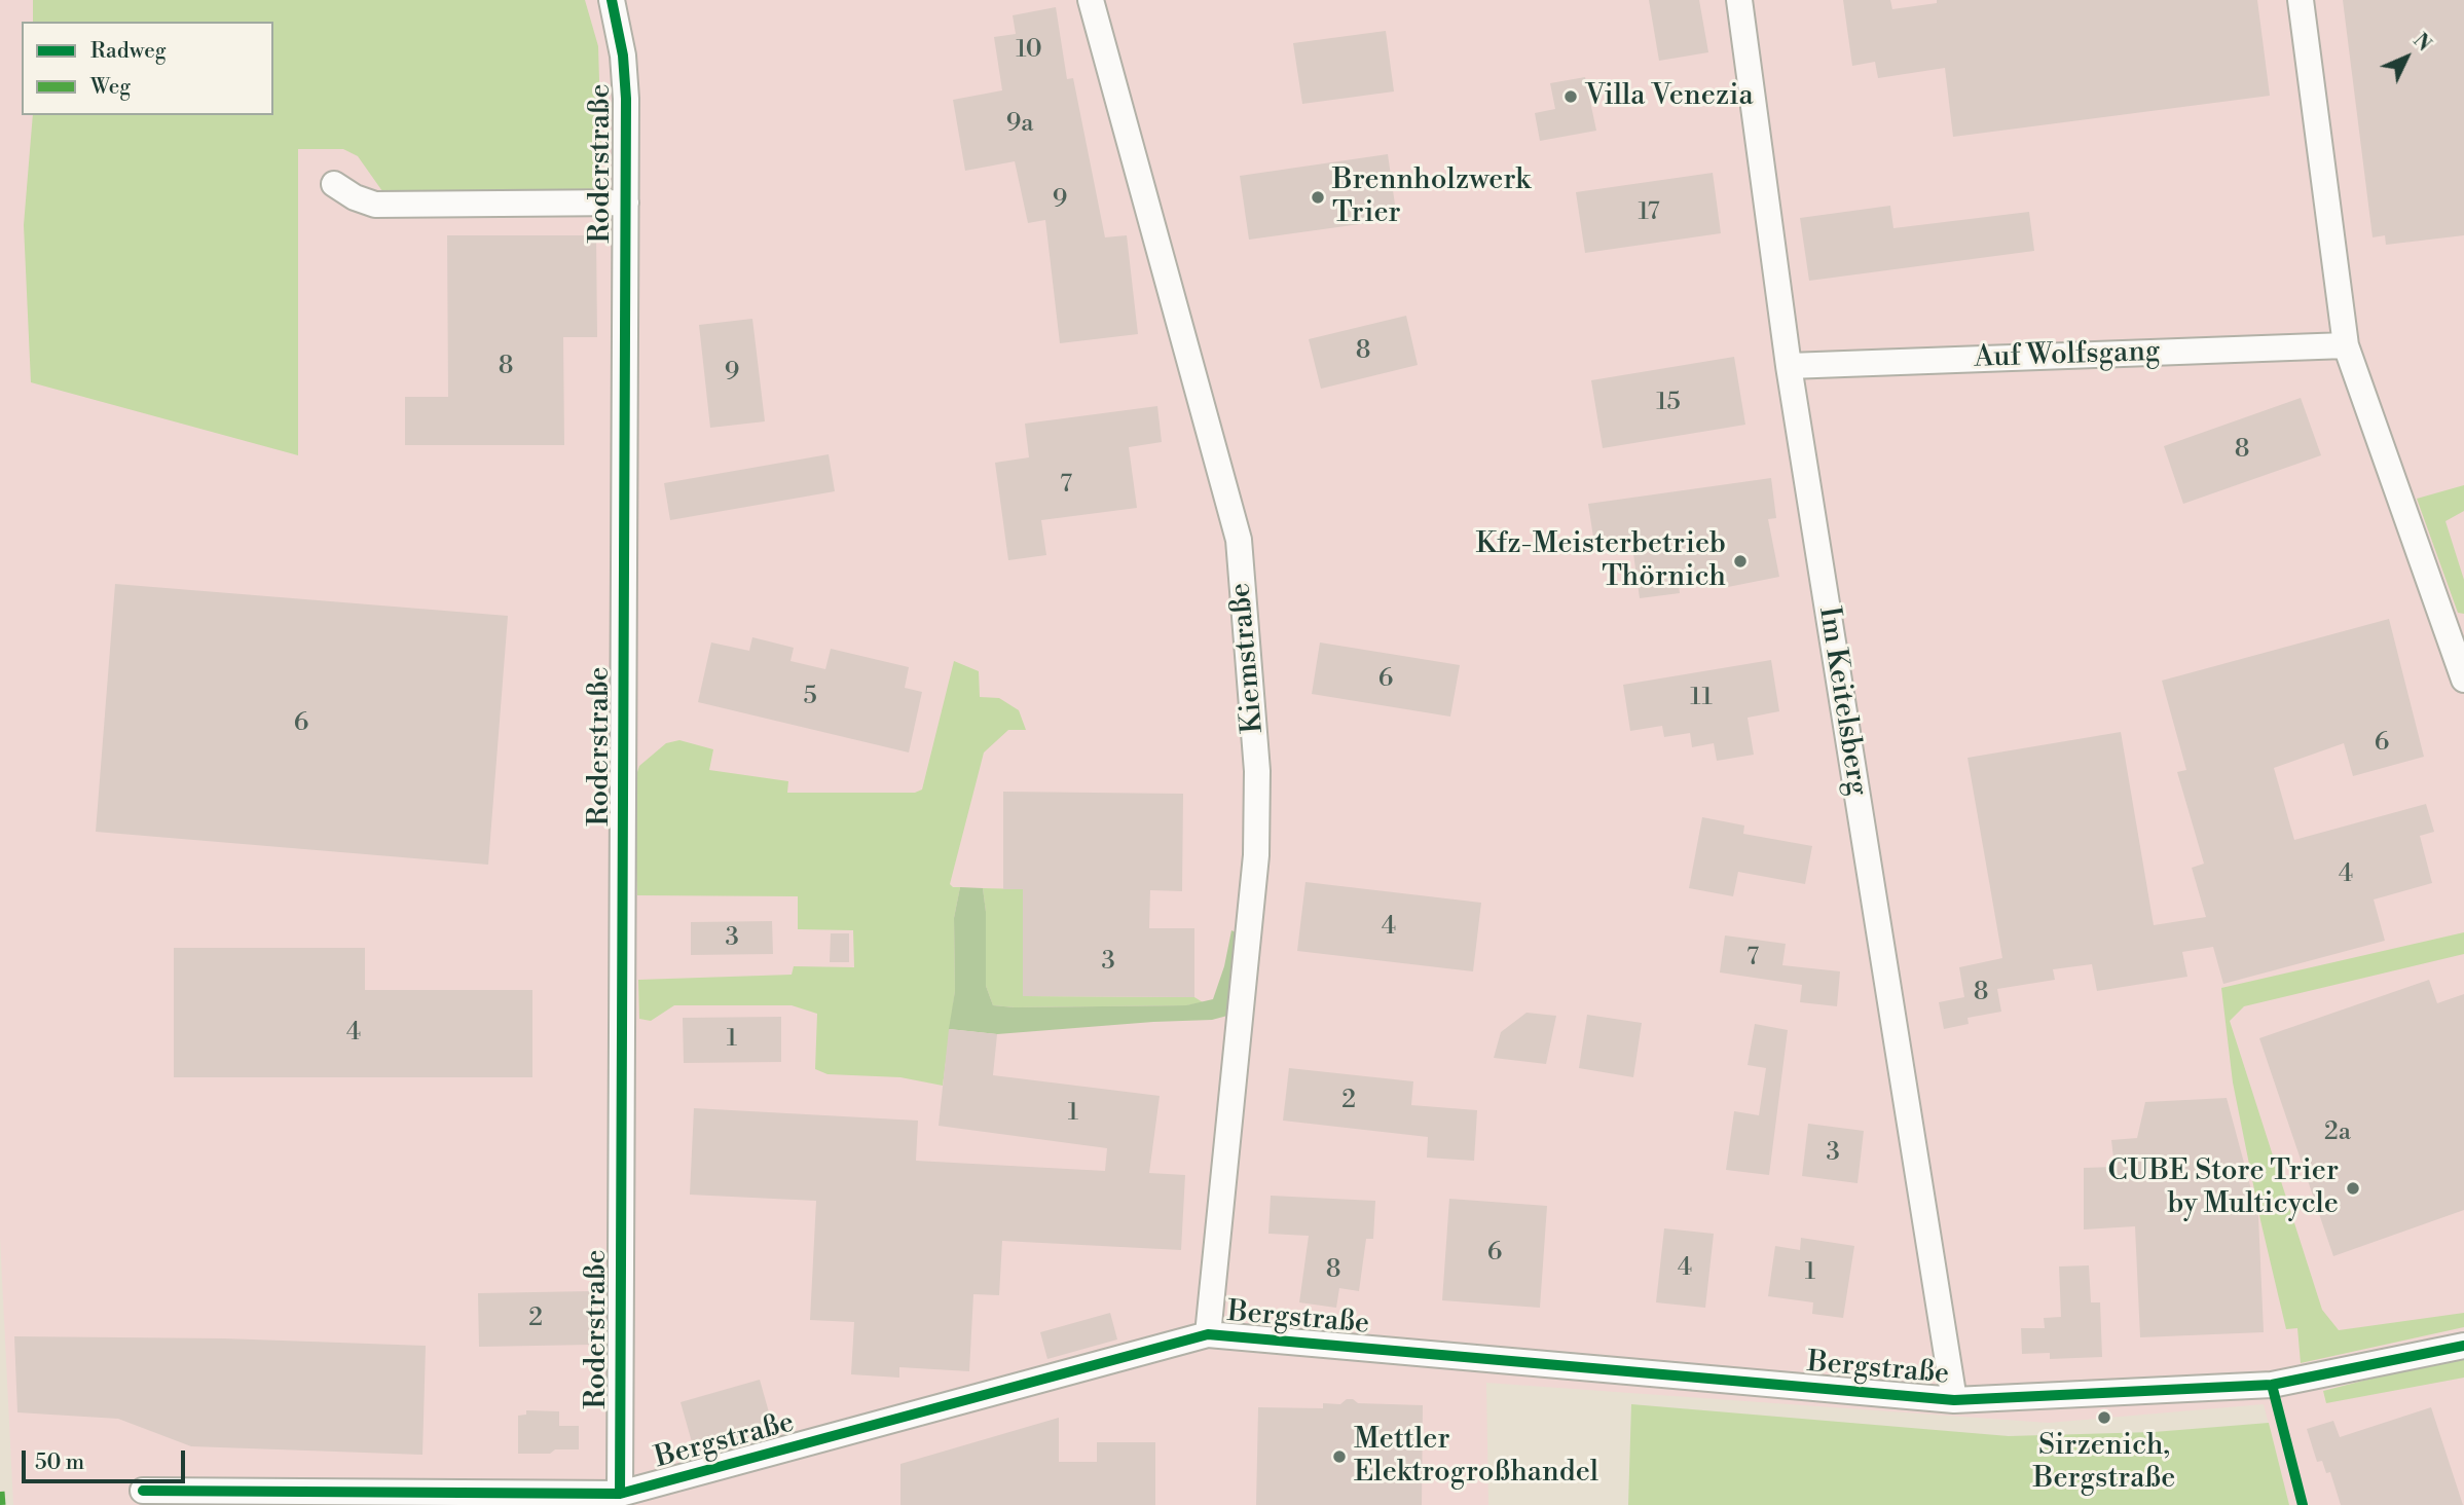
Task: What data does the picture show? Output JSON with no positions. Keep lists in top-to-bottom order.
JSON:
{
  "streets": {
    "street": [
      "Roderstraße",
      "Auf Wolfsgang",
      "Kiemstraße",
      "Im Keitelsberg",
      "Bergstraße"
    ]
  },
  "crossings": [
    ["Roderstraße", "Bergstraße"],
    ["Auf Wolfsgang", "Im Keitelsberg"],
    ["Kiemstraße", "Bergstraße"],
    ["Im Keitelsberg", "Bergstraße"]
  ],
  "places": [
    "Villa Venezia",
    "Brennholzwerk Trier",
    "Kfz-Meisterbetrieb Thörnich",
    "CUBE Store Trier by Multicycle",
    "Sirzenich, Bergstraße",
    "Mettler Elektrogroßhandel"
  ],
  "house_numbers": [
    "10",
    "9a",
    "9",
    "17",
    "8",
    "8",
    "9",
    "15",
    "8",
    "7",
    "6",
    "5",
    "11",
    "6",
    "6",
    "4",
    "4",
    "3",
    "7",
    "3",
    "8",
    "4",
    "1",
    "2",
    "1",
    "2a",
    "3",
    "6",
    "4",
    "8",
    "1",
    "2"
  ],
  "legend": ["Radweg", "Weg"],
  "scale_bar": "50 m",
  "north": "top right"
}
